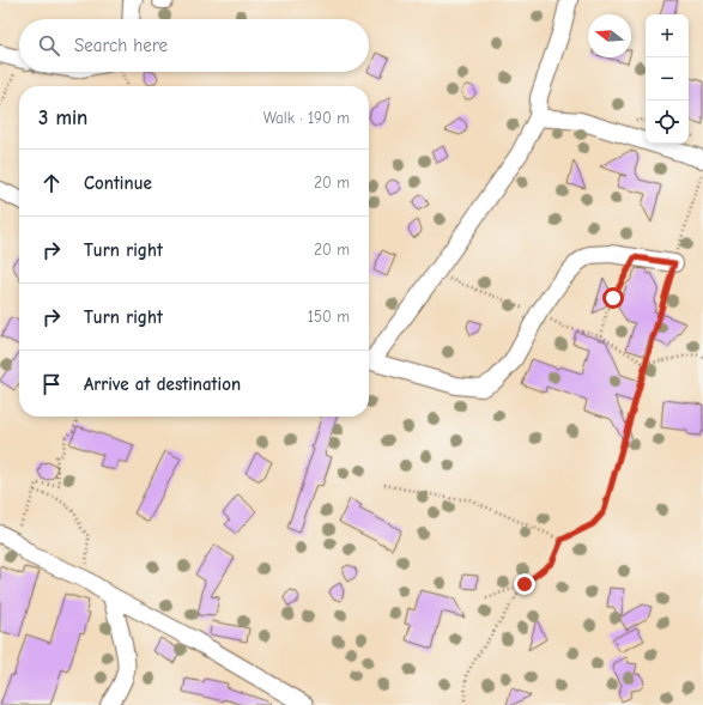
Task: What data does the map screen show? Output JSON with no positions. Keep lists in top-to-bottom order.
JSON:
{
  "north": "left",
  "page": {
    "map_buttons": ["+", "−"],
    "search": "Search here",
    "heading": ["3 min", "Walk · 190 m"],
    "list": [
      ["Continue", "20 m"],
      ["Turn right", "20 m"],
      ["Turn right", "150 m"],
      "Arrive at destination"
    ]
  }
}
